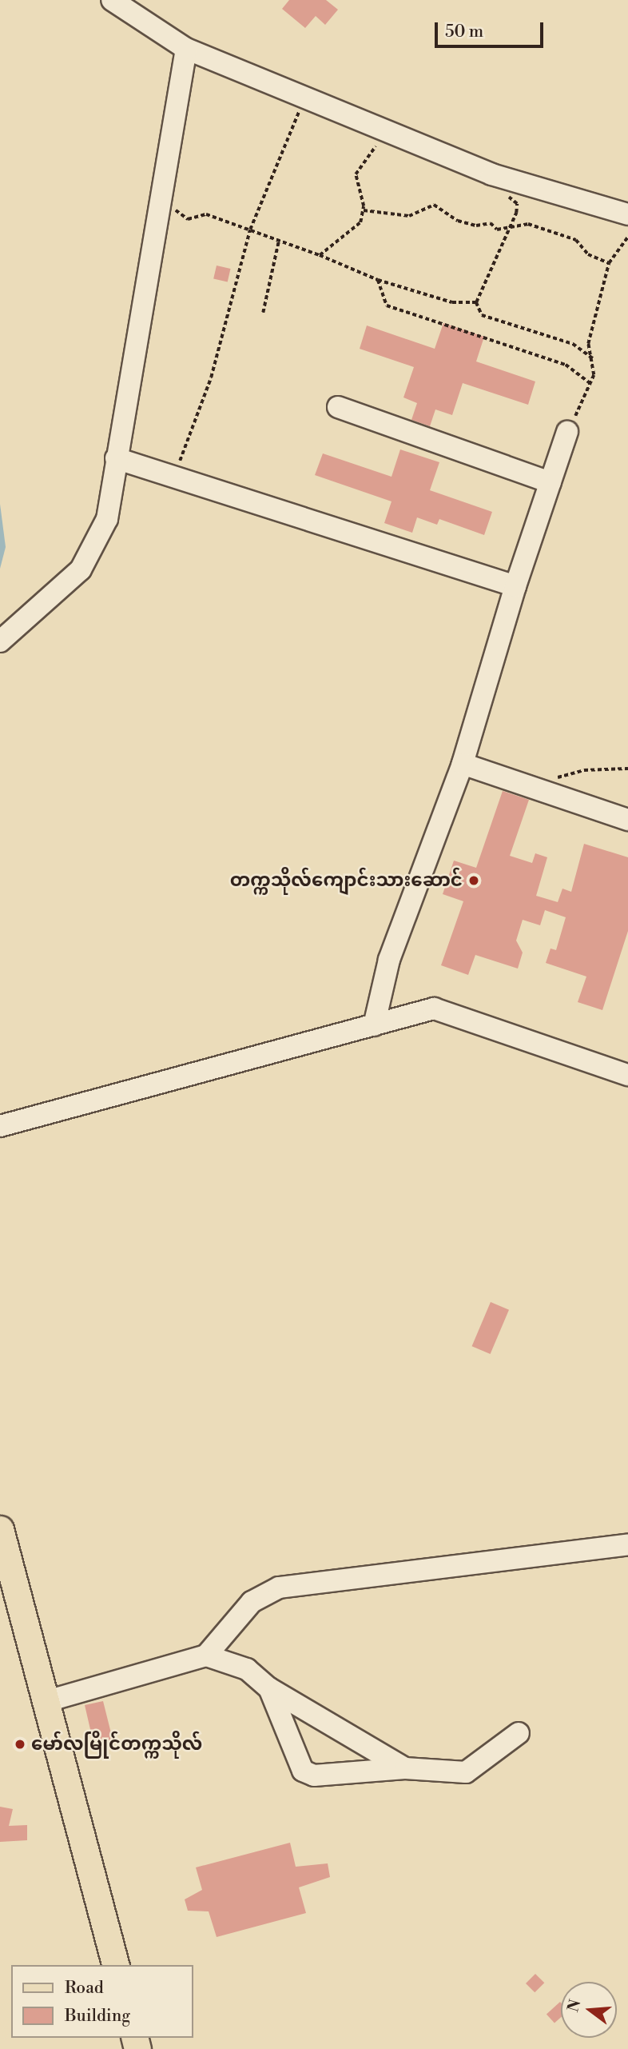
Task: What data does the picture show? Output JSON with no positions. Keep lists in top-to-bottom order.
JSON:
{
  "places": ["တက္ကသိုလ်ကျောင်းသားဆောင်", "မော်လမြိုင်တက္ကသိုလ်"],
  "legend": ["Road", "Building"],
  "scale_bar": "50 m",
  "north": "left"
}
